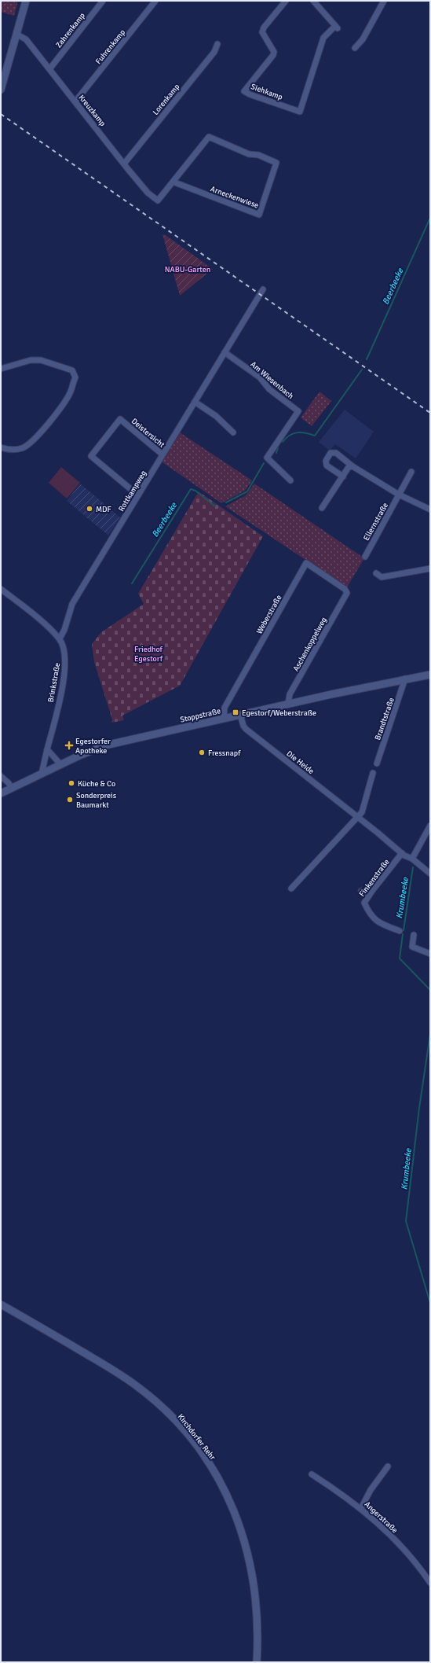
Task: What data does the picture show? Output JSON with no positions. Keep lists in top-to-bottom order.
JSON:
{
  "streets": {
    "main road": ["Stoppstraße", "Kirchdorfer Rehr"],
    "street": [
      "Zahrenkamp",
      "Fuhrenkamp",
      "Siehkamp",
      "Lorenkamp",
      "Kreuzkamp",
      "Arneckenwiese",
      "Am Wiesenbach",
      "Deistersicht",
      "Rottkampweg",
      "Ellernstraße",
      "Weberstraße",
      "Aschenkoppelweg",
      "Brinkstraße",
      "Brandtstraße",
      "Die Heide",
      "Finkenstraße",
      "Angerstraße"
    ]
  },
  "crossings": [
    ["Zahrenkamp", "Kreuzkamp"],
    ["Fuhrenkamp", "Kreuzkamp"],
    ["Lorenkamp", "Kreuzkamp"],
    ["Kreuzkamp", "Arneckenwiese"],
    ["Am Wiesenbach", "Rottkampweg"],
    ["Deistersicht", "Rottkampweg"],
    ["Rottkampweg", "Brinkstraße"],
    ["Weberstraße", "Aschenkoppelweg"],
    ["Weberstraße", "Stoppstraße"],
    ["Aschenkoppelweg", "Stoppstraße"],
    ["Brinkstraße", "Stoppstraße"],
    ["Stoppstraße", "Brandtstraße"],
    ["Stoppstraße", "Die Heide"],
    ["Die Heide", "Finkenstraße"]
  ],
  "water": ["Beerbeeke", "Krumbeeke"],
  "parks": ["NABU-Garten", "Friedhof Egestorf"],
  "places": {
    "other": [
      "MDF",
      "Fressnapf",
      "Küche & Co",
      "Sonderpreis Baumarkt"
    ],
    "transit": ["Egestorf/Weberstraße"],
    "health": ["Egestorfer Apotheke"]
  }
}
